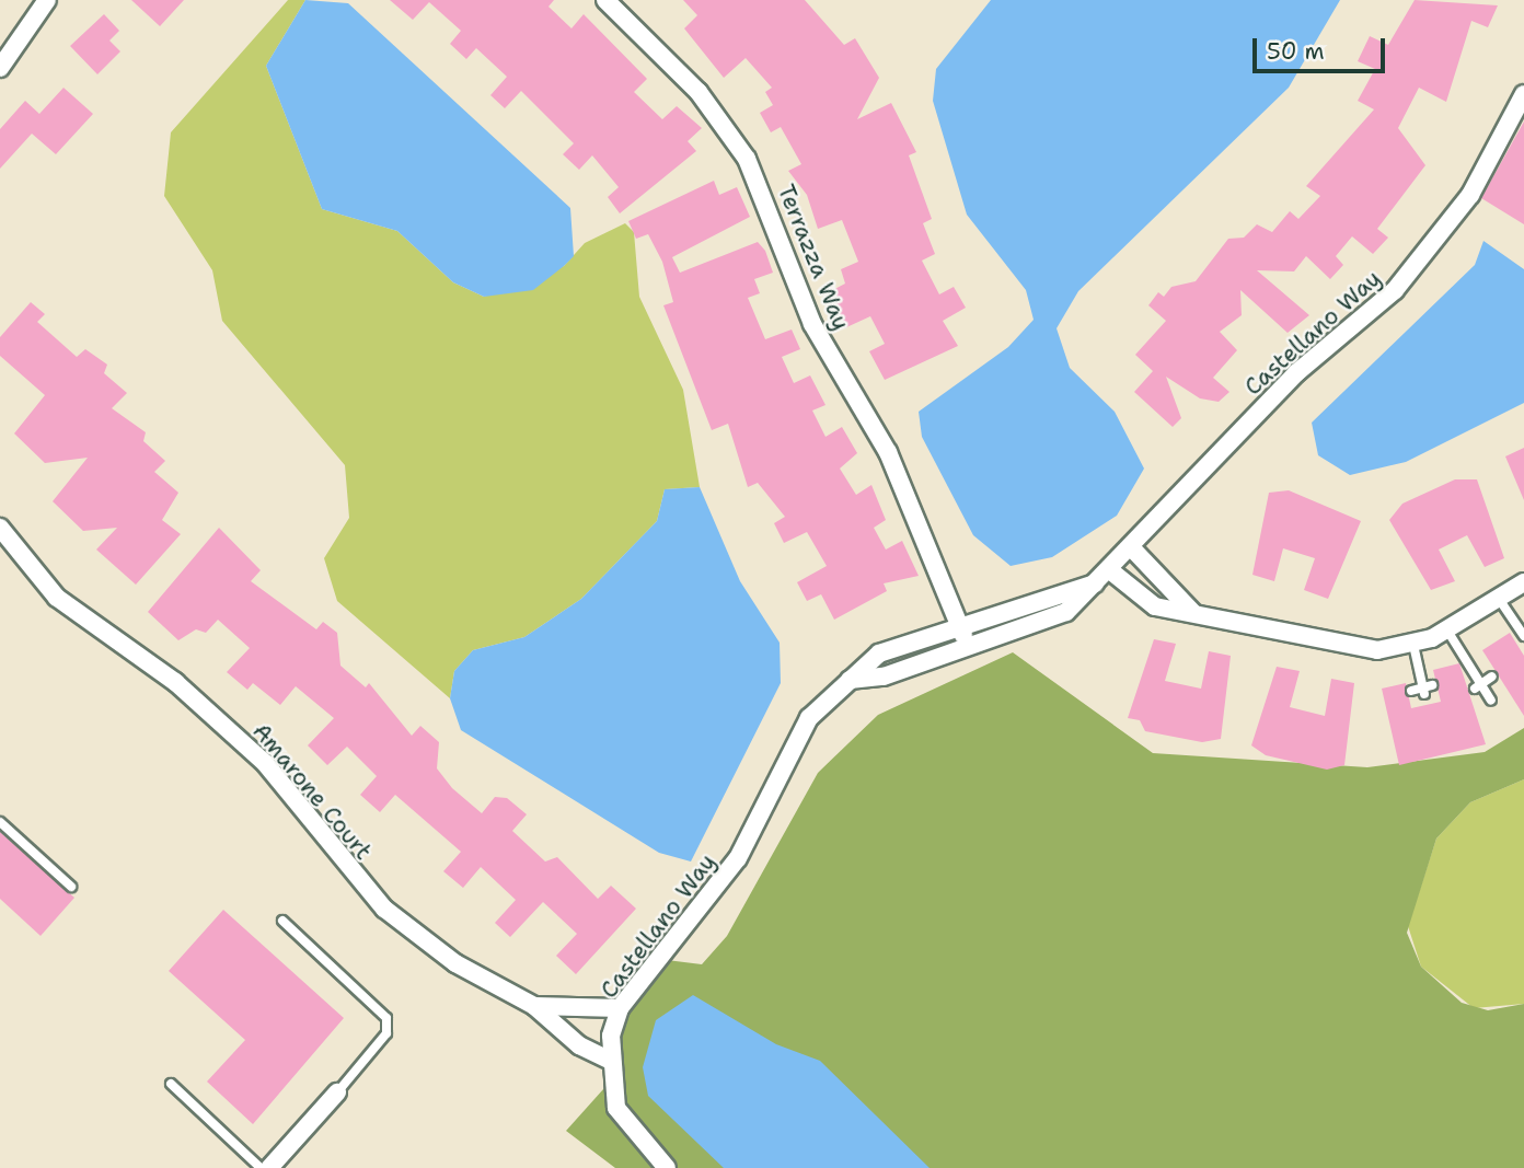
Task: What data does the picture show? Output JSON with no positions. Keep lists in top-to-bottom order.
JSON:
{
  "streets": {
    "street": ["Terrazza Way", "Castellano Way", "Amarone Court"]
  },
  "crossings": [
    ["Terrazza Way", "Castellano Way"]
  ],
  "scale_bar": "50 m"
}
